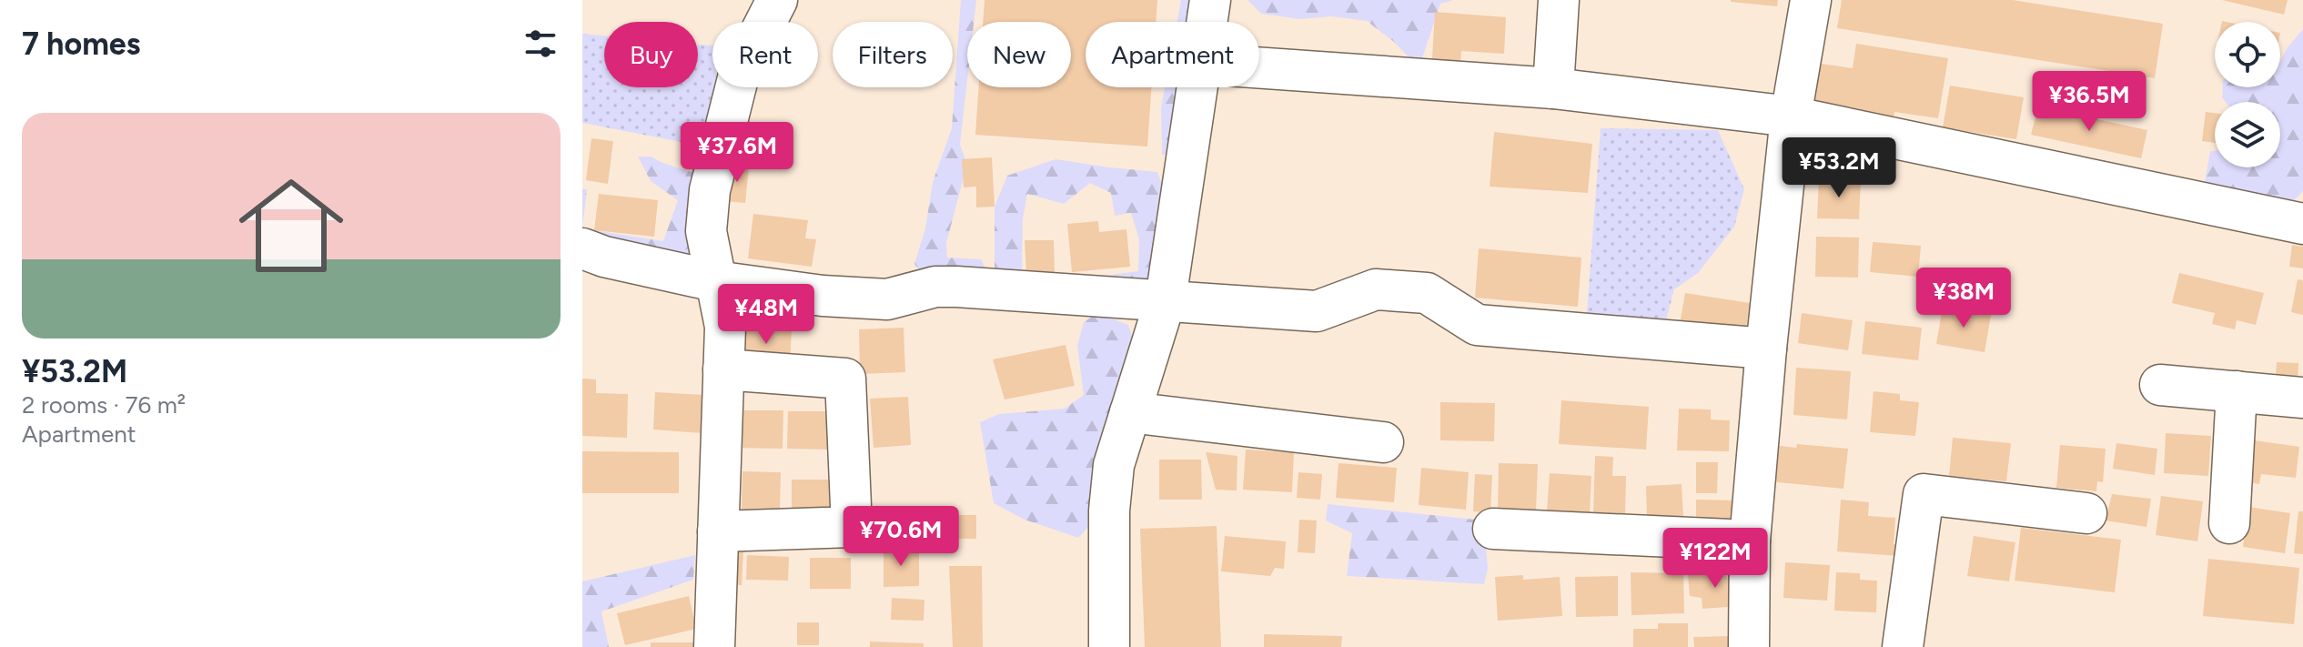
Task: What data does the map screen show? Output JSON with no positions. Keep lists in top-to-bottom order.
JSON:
{
  "page": {
    "heading": "7 homes",
    "chip": [
      "Buy",
      "Rent",
      "Filters",
      "New",
      "Apartment"
    ],
    "price": [
      "¥36.5M",
      "¥37.6M",
      "¥53.2M",
      "¥38M",
      "¥48M",
      "¥70.6M",
      "¥122M"
    ],
    "list": [
      {
        "name": "¥53.2M",
        "note": "2 rooms · 76 m² · Apartment"
      }
    ]
  }
}
